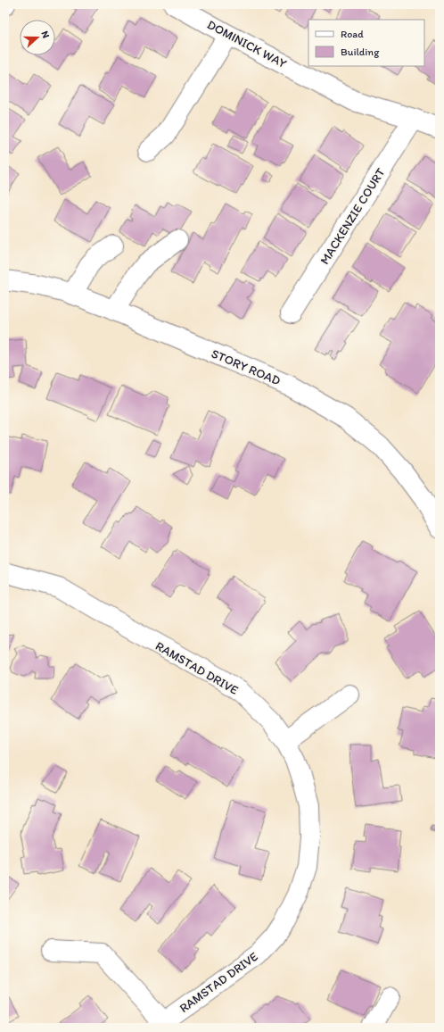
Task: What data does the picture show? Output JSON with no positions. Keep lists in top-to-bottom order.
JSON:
{
  "streets": {
    "street": [
      "DOMINICK WAY",
      "MACKENZIE COURT",
      "STORY ROAD",
      "RAMSTAD DRIVE"
    ]
  },
  "crossings": [
    ["DOMINICK WAY", "MACKENZIE COURT"]
  ],
  "legend": ["Road", "Building"],
  "north": "right"
}
